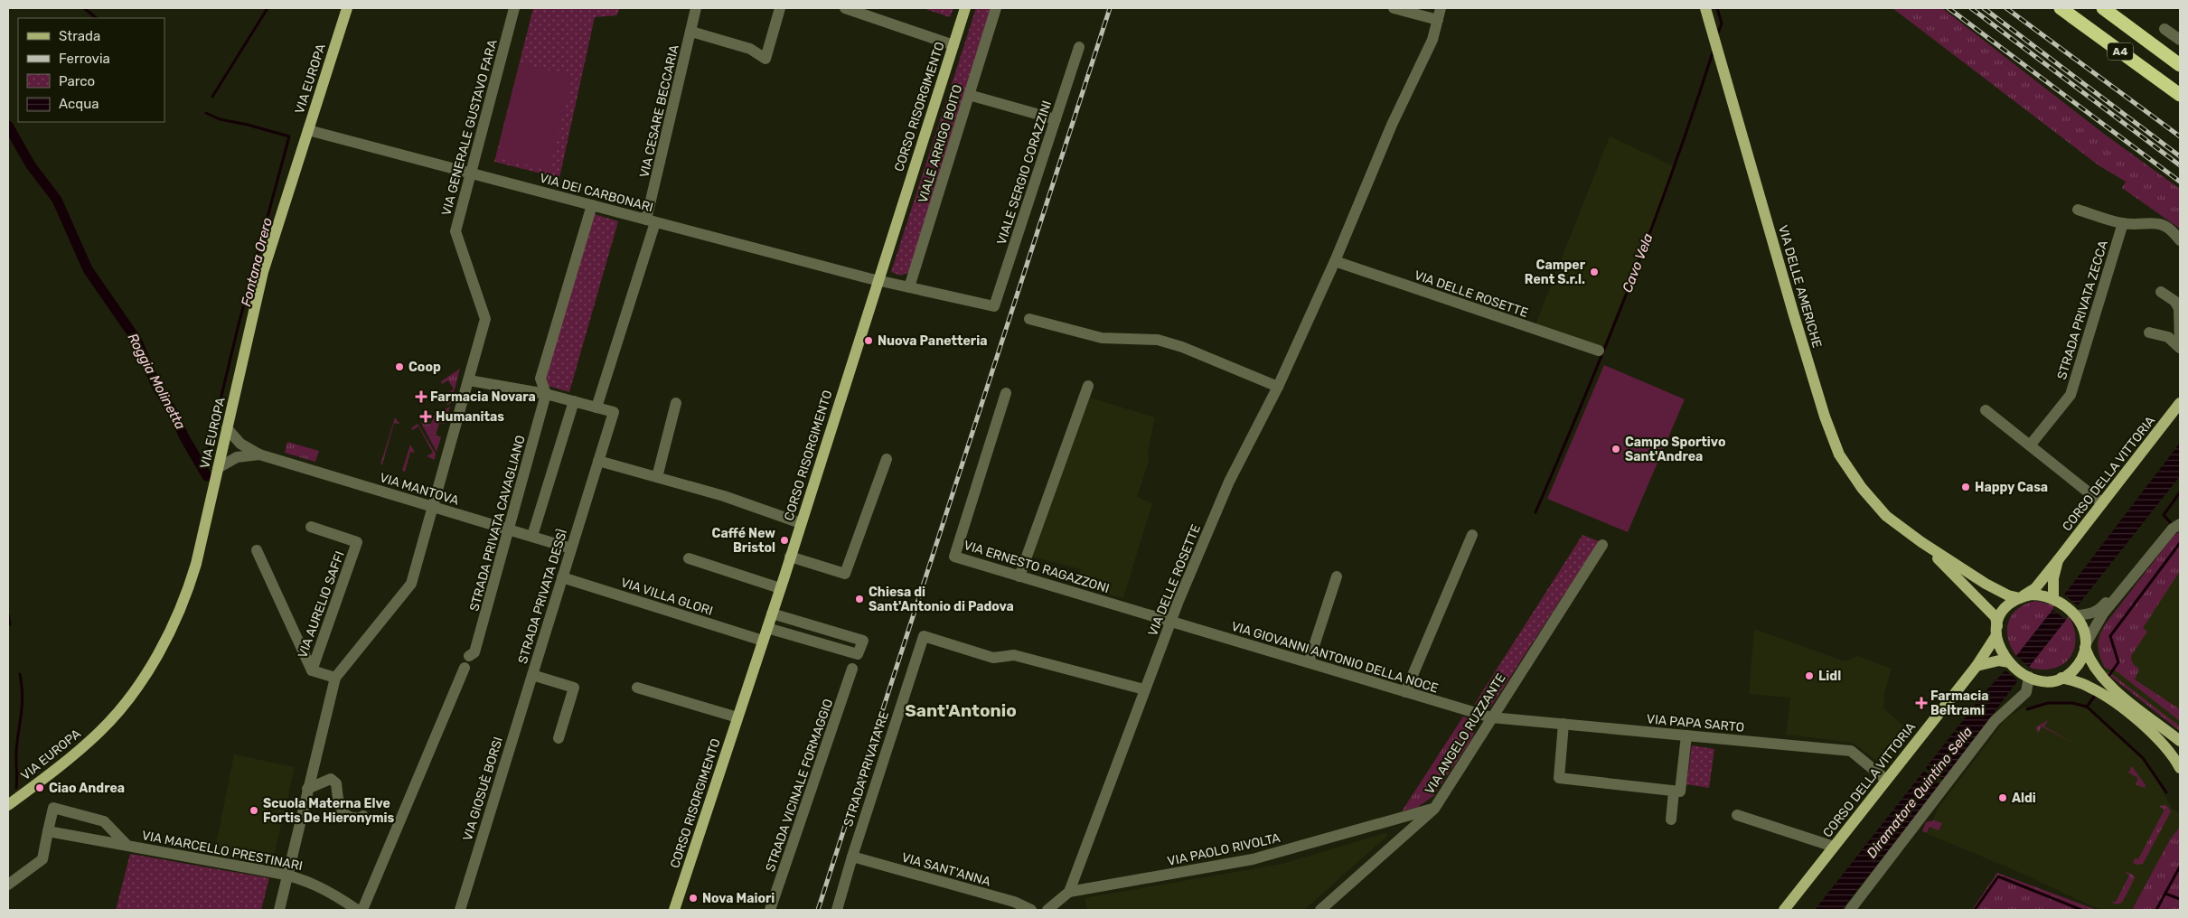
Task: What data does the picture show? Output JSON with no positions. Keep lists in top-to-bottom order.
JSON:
{
  "streets": {
    "highway": ["A4"],
    "main road": [
      "VIA EUROPA",
      "CORSO RISORGIMENTO",
      "VIA DELLE AMERICHE",
      "CORSO DELLA VITTORIA"
    ],
    "street": [
      "VIA CESARE BECCARIA",
      "VIA GENERALE GUSTAVO FARA",
      "VIALE ARRIGO BOITO",
      "VIALE SERGIO CORAZZINI",
      "VIA DEI CARBONARI",
      "VIA DELLE ROSETTE",
      "STRADA PRIVATA ZECCA",
      "VIA MANTOVA",
      "STRADA PRIVATA CAVAGLIANO",
      "VIA ERNESTO RAGAZZONI",
      "STRADA PRIVATA DESSÌ",
      "VIA VILLA GLORI",
      "VIA AURELIO SAFFI",
      "VIA GIOVANNI ANTONIO DELLA NOCE",
      "VIA PAPA SARTO",
      "VIA ANGELO RUZZANTE",
      "STRADA PRIVATA RE",
      "STRADA VICINALE FORMAGGIO",
      "VIA GIOSUÈ BORSI",
      "VIA PAOLO RIVOLTA",
      "VIA MARCELLO PRESTINARI",
      "VIA SANT'ANNA"
    ]
  },
  "crossings": [
    ["VIA EUROPA", "VIA DEI CARBONARI"],
    ["VIA EUROPA", "VIA MANTOVA"],
    ["CORSO RISORGIMENTO", "VIA DEI CARBONARI"],
    ["CORSO RISORGIMENTO", "VIA VILLA GLORI"],
    ["VIA CESARE BECCARIA", "VIA DEI CARBONARI"],
    ["VIA CESARE BECCARIA", "STRADA PRIVATA DESSÌ"],
    ["VIA GENERALE GUSTAVO FARA", "VIA DEI CARBONARI"],
    ["VIA GENERALE GUSTAVO FARA", "VIA MANTOVA"],
    ["VIA GENERALE GUSTAVO FARA", "VIA MARCELLO PRESTINARI"],
    ["VIALE ARRIGO BOITO", "VIA DEI CARBONARI"],
    ["VIALE SERGIO CORAZZINI", "VIA DEI CARBONARI"],
    ["VIA DELLE AMERICHE", "CORSO DELLA VITTORIA"],
    ["VIA DELLE ROSETTE", "VIA ERNESTO RAGAZZONI"],
    ["VIA DELLE ROSETTE", "VIA GIOVANNI ANTONIO DELLA NOCE"],
    ["VIA DELLE ROSETTE", "STRADA PRIVATA RE"],
    ["VIA DELLE ROSETTE", "VIA PAOLO RIVOLTA"],
    ["CORSO DELLA VITTORIA", "VIA PAPA SARTO"],
    ["VIA MANTOVA", "STRADA PRIVATA CAVAGLIANO"],
    ["VIA MANTOVA", "STRADA PRIVATA DESSÌ"],
    ["VIA ERNESTO RAGAZZONI", "VIA GIOVANNI ANTONIO DELLA NOCE"],
    ["STRADA PRIVATA DESSÌ", "VIA VILLA GLORI"],
    ["STRADA PRIVATA DESSÌ", "VIA GIOSUÈ BORSI"],
    ["VIA GIOVANNI ANTONIO DELLA NOCE", "VIA PAPA SARTO"],
    ["VIA GIOVANNI ANTONIO DELLA NOCE", "VIA ANGELO RUZZANTE"],
    ["VIA PAPA SARTO", "VIA ANGELO RUZZANTE"],
    ["VIA ANGELO RUZZANTE", "VIA PAOLO RIVOLTA"],
    ["STRADA PRIVATA RE", "VIA SANT'ANNA"]
  ],
  "districts": ["Sant'Antonio"],
  "water": [
    "Fontana Orero",
    "Cavo Vela",
    "Roggia Molinetta",
    "Diramatore Quintino Sella"
  ],
  "places": {
    "other": [
      "Camper Rent S.r.l.",
      "Nuova Panetteria",
      "Coop",
      "Campo Sportivo Sant'Andrea",
      "Happy Casa",
      "Caffé New Bristol",
      "Chiesa di Sant'Antonio di Padova",
      "Lidl",
      "Ciao Andrea",
      "Aldi",
      "Scuola Materna Elve Fortis De Hieronymis",
      "Nova Maiori"
    ],
    "health": ["Farmacia Novara", "Humanitas", "Farmacia Beltrami"]
  },
  "legend": [
    "Strada",
    "Ferrovia",
    "Parco",
    "Acqua"
  ]
}
